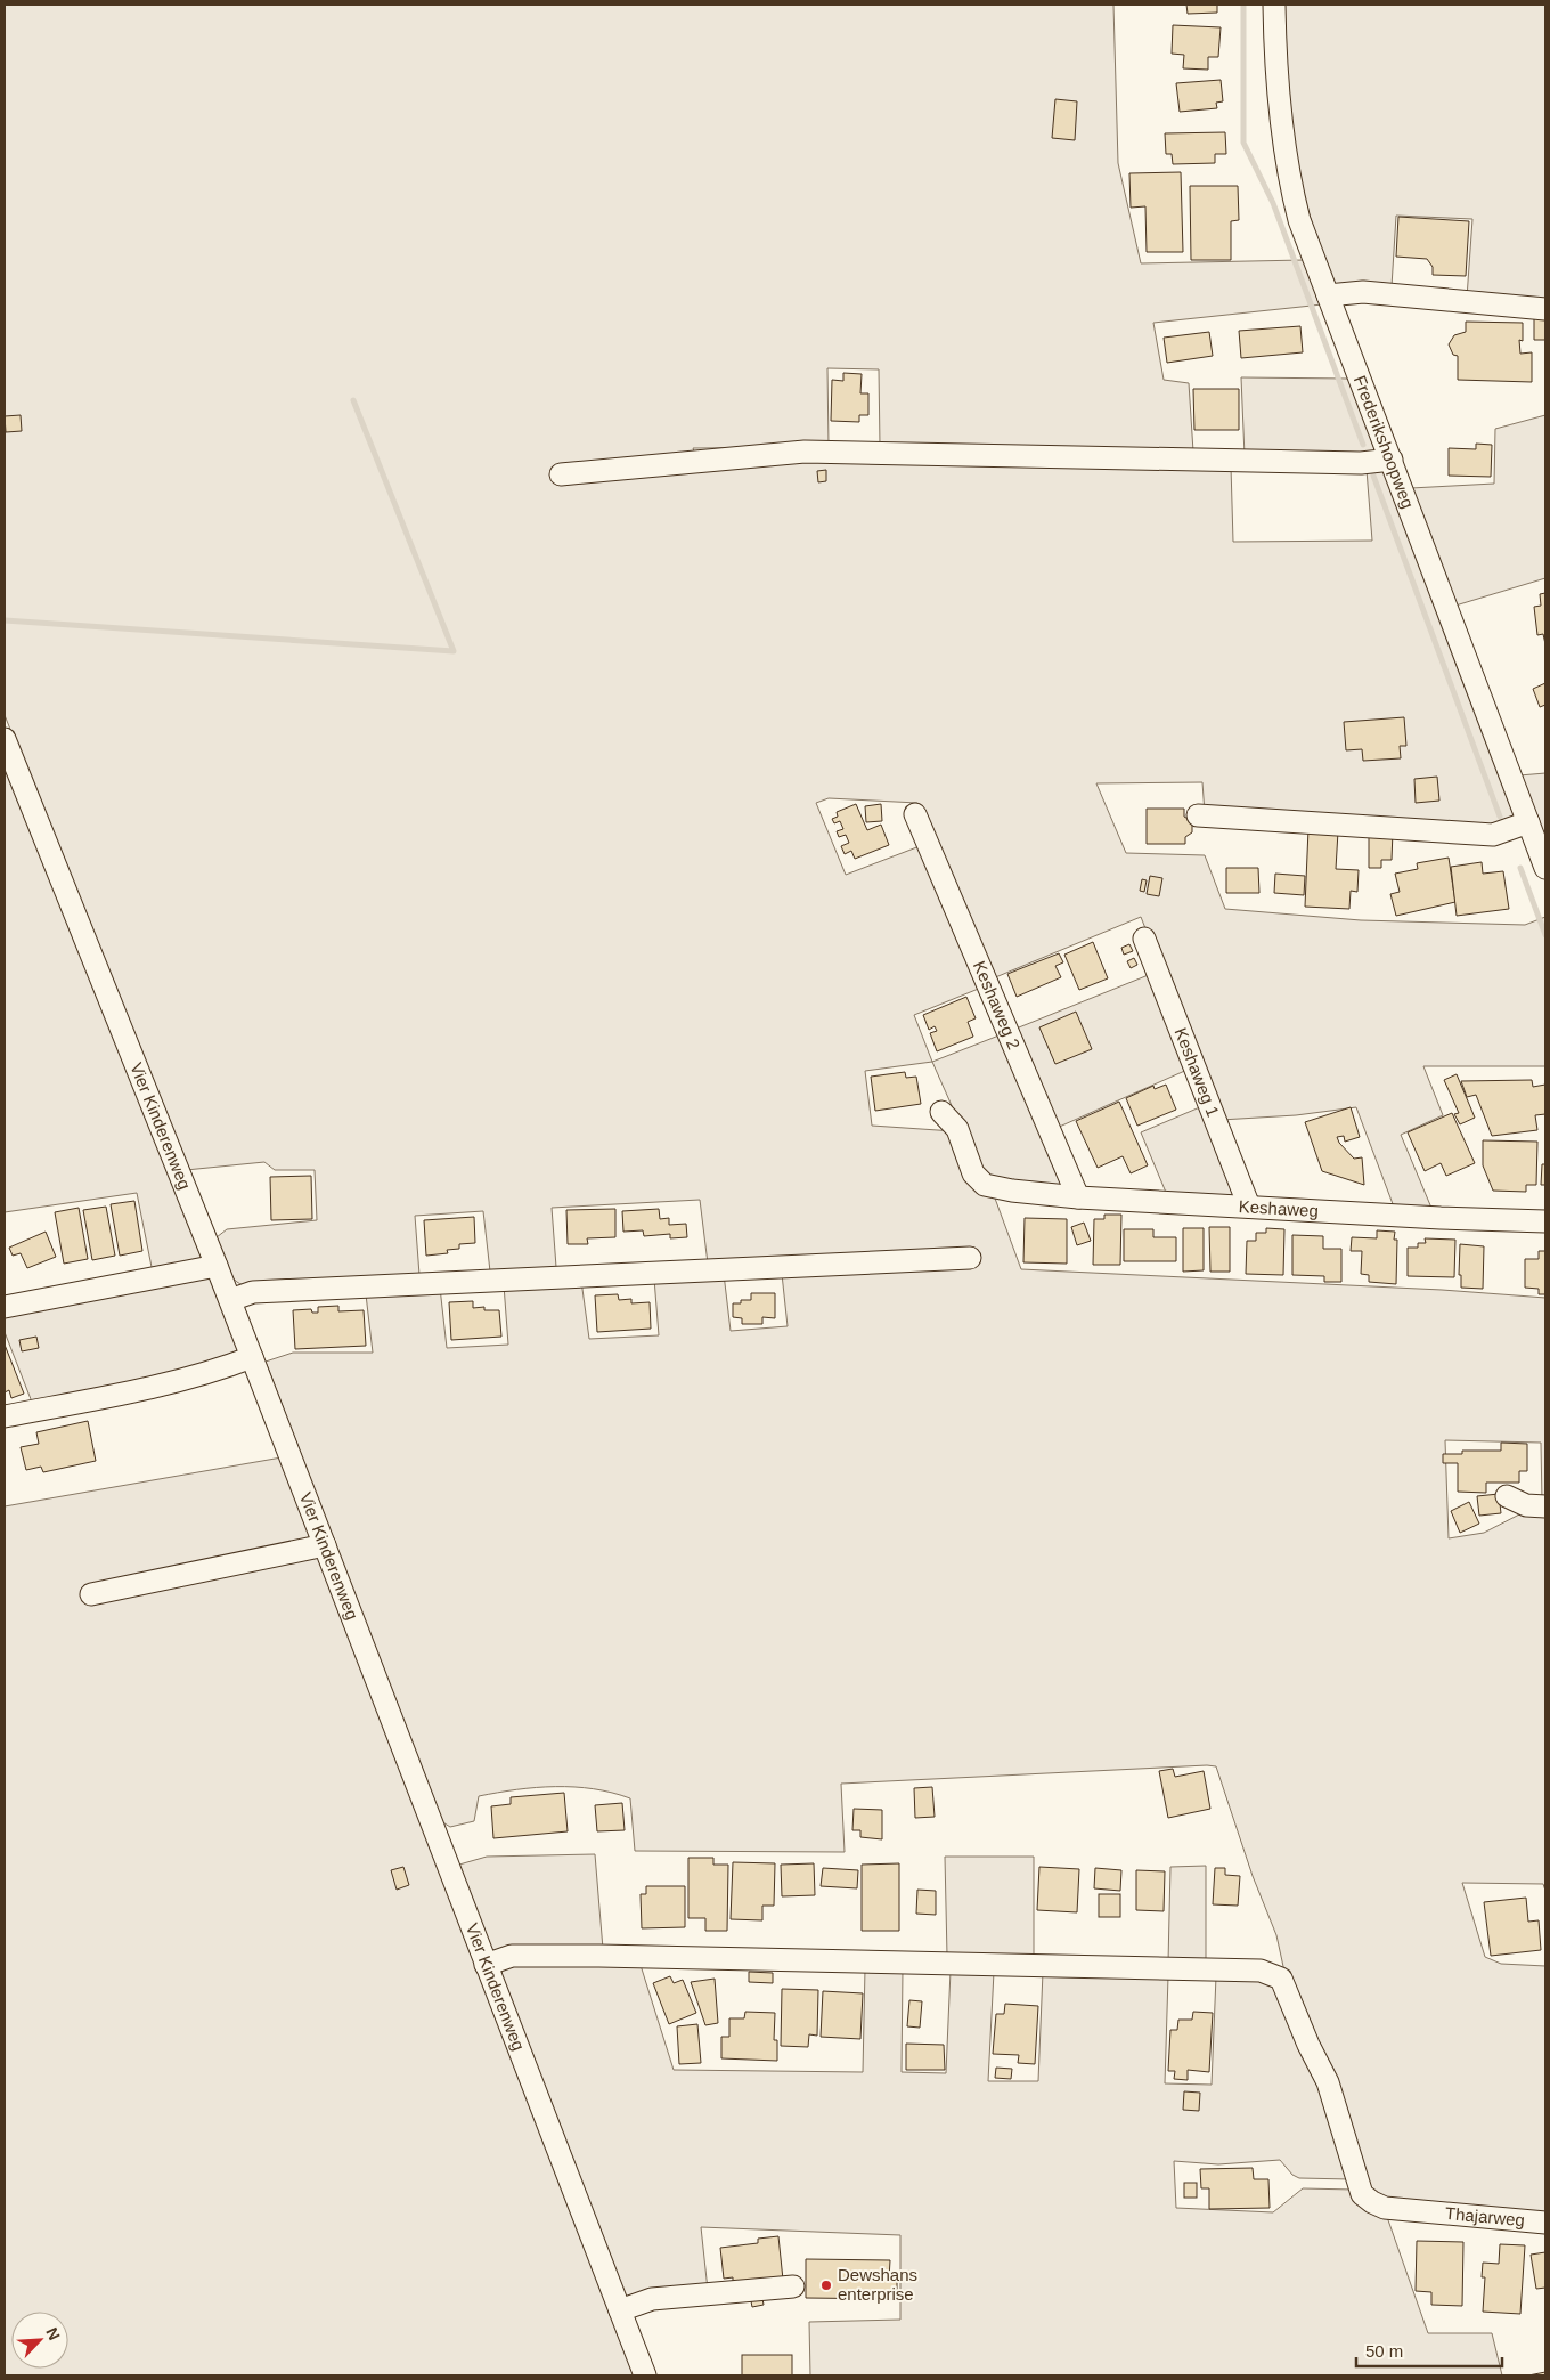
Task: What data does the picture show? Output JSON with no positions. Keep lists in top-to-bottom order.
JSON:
{
  "streets": {
    "street": [
      "Frederikshoopweg",
      "Keshaweg 2",
      "Keshaweg 1",
      "Vier Kinderenweg",
      "Keshaweg",
      "Thajarweg"
    ]
  },
  "crossings": [
    ["Keshaweg 2", "Keshaweg"],
    ["Keshaweg 1", "Keshaweg"],
    ["Vier Kinderenweg", "Thajarweg"]
  ],
  "places": ["Dewshans enterprise"],
  "scale_bar": "50 m",
  "north": "top right"
}
